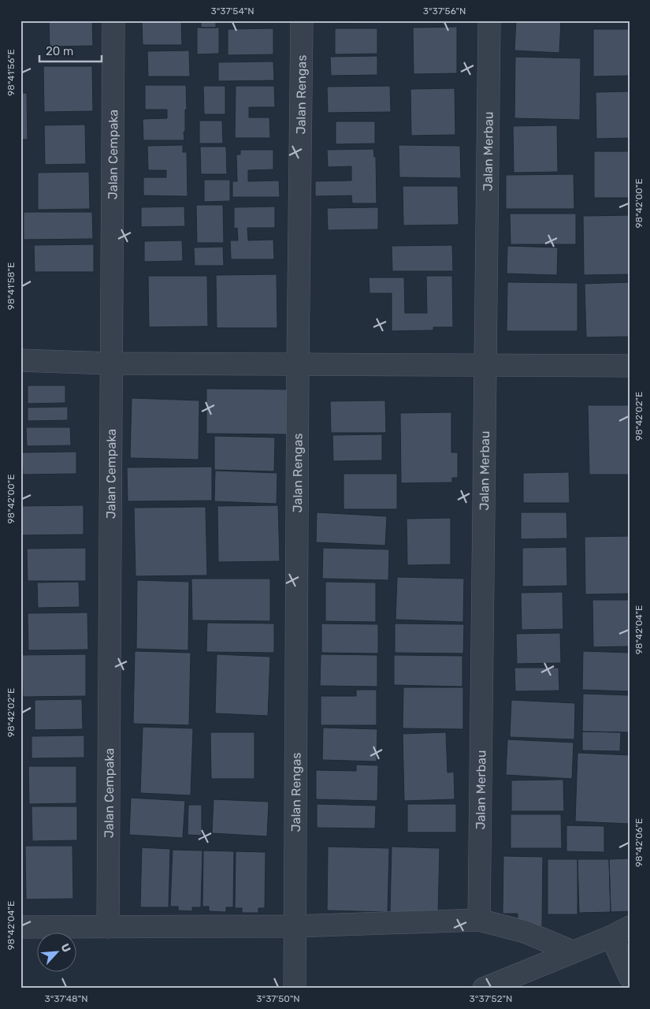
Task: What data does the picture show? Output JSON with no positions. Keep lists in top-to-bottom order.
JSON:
{
  "streets": {
    "street": ["Jalan Rengas", "Jalan Merbau", "Jalan Cempaka"]
  },
  "scale_bar": "20 m",
  "north": "top right",
  "coordinates": [
    "3°37'54\"N",
    "3°37'56\"N",
    "98°41'56\"E",
    "98°42'00\"E",
    "98°41'58\"E",
    "98°42'02\"E",
    "98°42'04\"E",
    "98°42'06\"E",
    "3°37'48\"N",
    "3°37'50\"N",
    "3°37'52\"N"
  ]
}
